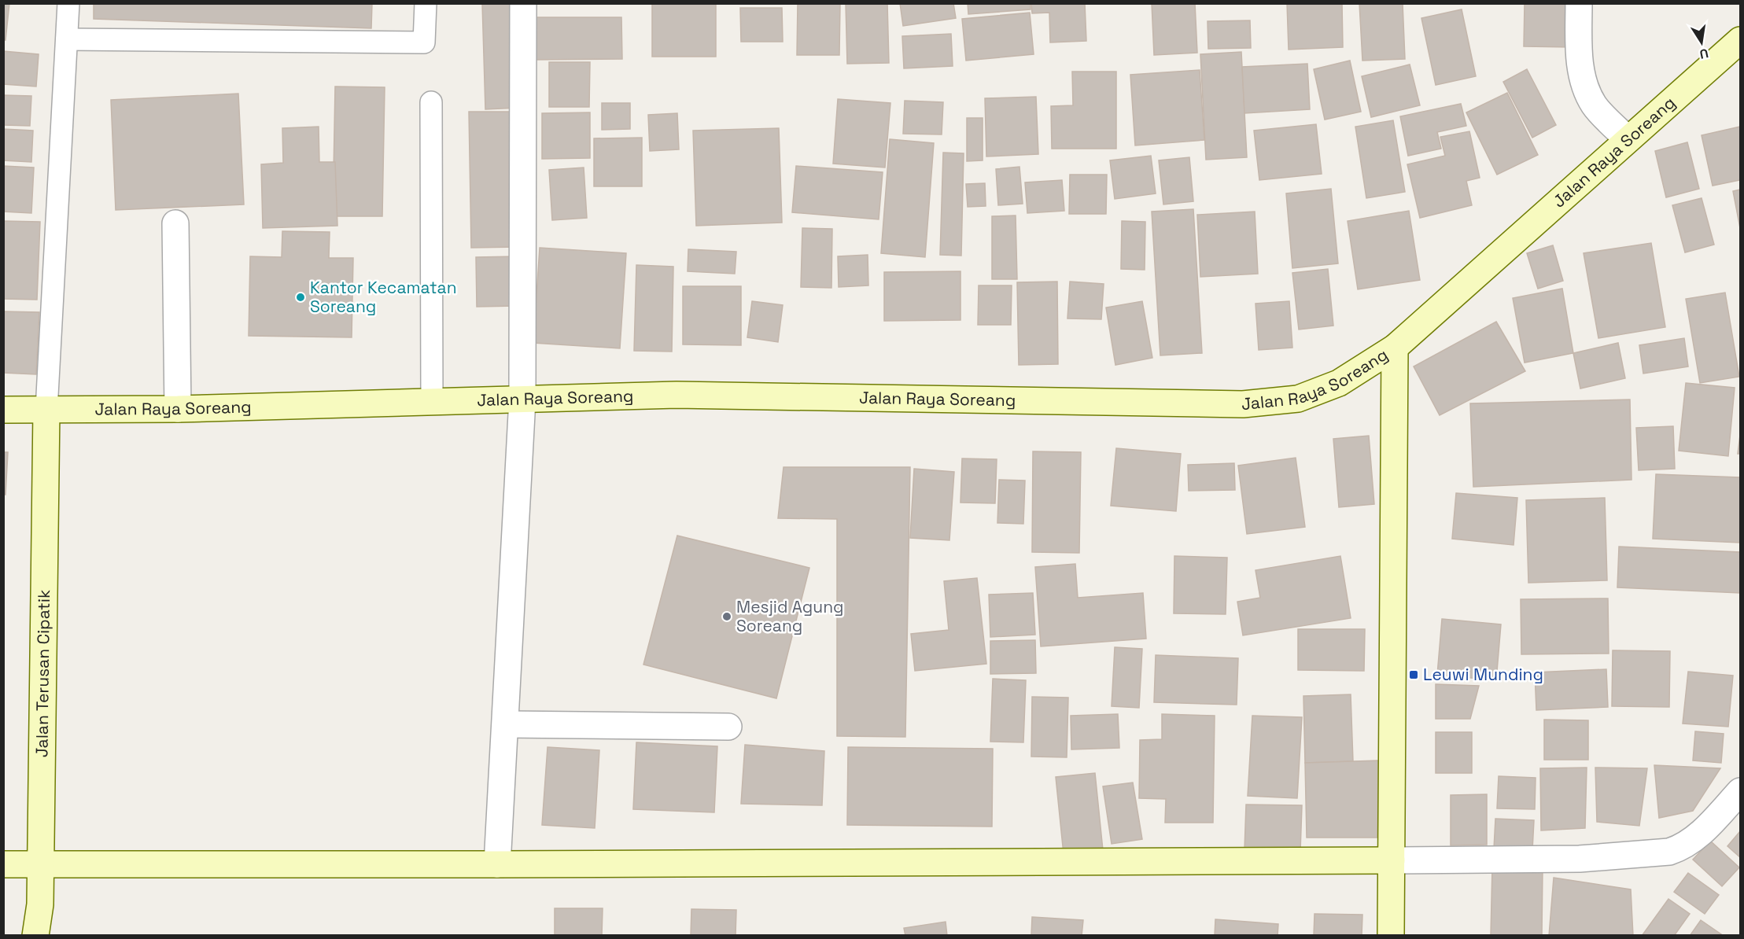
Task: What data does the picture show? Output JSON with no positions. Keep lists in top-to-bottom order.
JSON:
{
  "streets": {
    "main road": ["Jalan Raya Soreang", "Jalan Terusan Cipatik"]
  },
  "crossings": [
    ["Jalan Raya Soreang", "Jalan Terusan Cipatik"]
  ],
  "places": {
    "other": ["Kantor Kecamatan Soreang", "Mesjid Agung Soreang"],
    "transit": ["Leuwi Munding"]
  },
  "north": "bottom"
}
